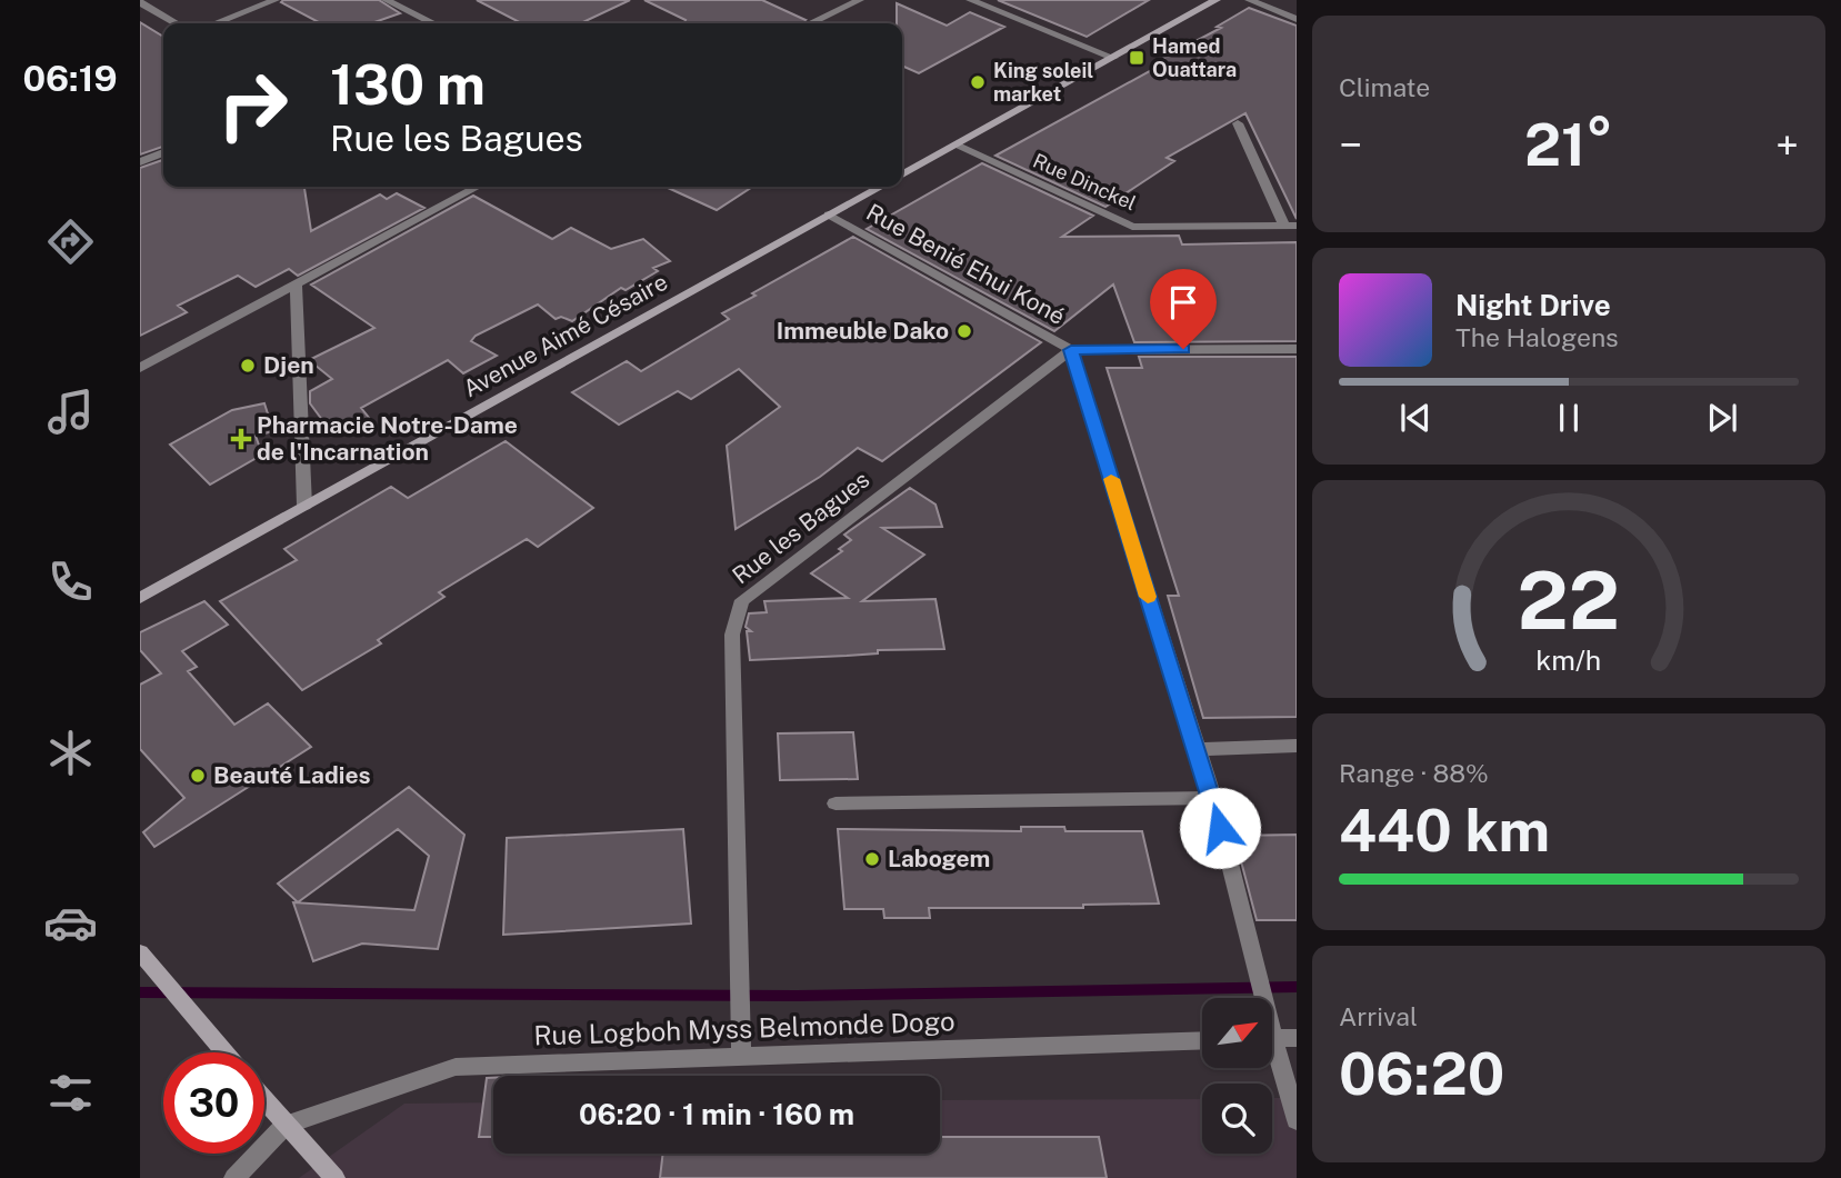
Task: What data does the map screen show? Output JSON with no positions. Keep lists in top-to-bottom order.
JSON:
{
  "streets": {
    "street": [
      "Rue Dinckel",
      "Rue Benié Ehui Koné",
      "Avenue Aimé Césaire",
      "Rue les Bagues",
      "Rue Logboh Myss Belmonde Dogo"
    ]
  },
  "crossings": [
    ["Rue Benié Ehui Koné", "Avenue Aimé Césaire"],
    ["Rue Benié Ehui Koné", "Rue les Bagues"],
    ["Rue les Bagues", "Rue Logboh Myss Belmonde Dogo"]
  ],
  "places": {
    "transit": ["Hamed Ouattara"],
    "other": [
      "King soleil market",
      "Immeuble Dako",
      "Djen",
      "Beauté Ladies",
      "Labogem"
    ],
    "health": ["Pharmacie Notre-Dame de l'Incarnation"]
  },
  "north": "top right",
  "page": {
    "tabs": "06:19",
    "tile": [
      "Climate",
      ["Range · 88%", "440 km"],
      ["Arrival", "06:20"]
    ],
    "turn": ["130 m", "Rue les Bagues"],
    "heat": ["−", "21°", "+"],
    "song": ["Night Drive", "The Halogens"],
    "limit": "30",
    "trip": "06:20 · 1 min · 160 m",
    "gauge": ["22", "km/h"]
  }
}
